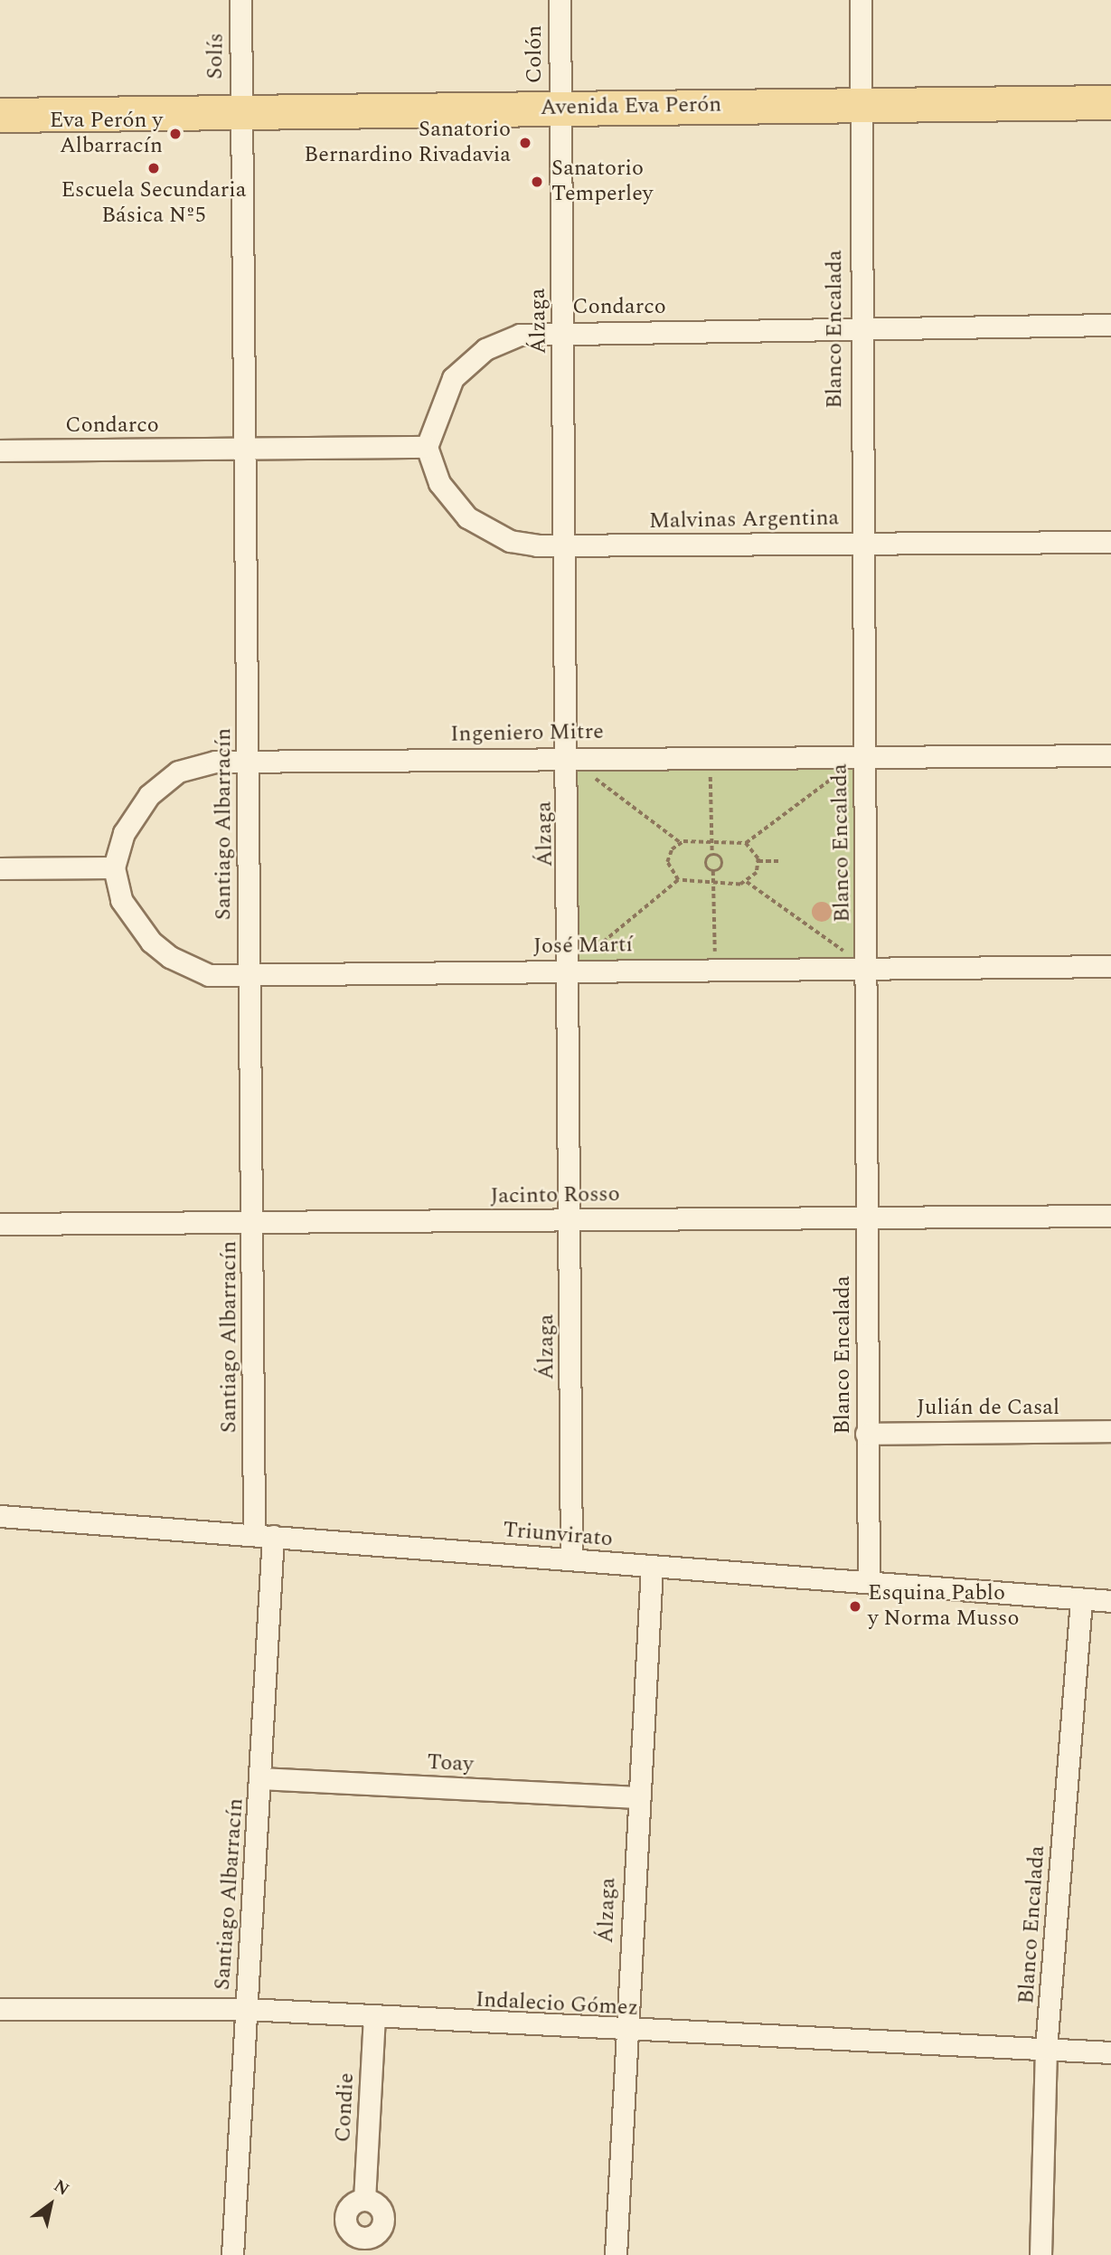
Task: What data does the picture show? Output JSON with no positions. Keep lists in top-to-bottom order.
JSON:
{
  "streets": {
    "main road": ["Avenida Eva Perón"],
    "street": [
      "Colón",
      "Solís",
      "Condarco",
      "Álzaga",
      "Blanco Encalada",
      "Malvinas Argentina",
      "Ingeniero Mitre",
      "Santiago Albarracín",
      "José Martí",
      "Jacinto Rosso",
      "Julián de Casal",
      "Triunvirato",
      "Toay",
      "Indalecio Gómez",
      "Condie"
    ]
  },
  "crossings": [
    ["Colón", "Avenida Eva Perón"],
    ["Colón", "Álzaga"],
    ["Solís", "Avenida Eva Perón"],
    ["Solís", "Santiago Albarracín"],
    ["Avenida Eva Perón", "Álzaga"],
    ["Avenida Eva Perón", "Blanco Encalada"],
    ["Avenida Eva Perón", "Santiago Albarracín"],
    ["Condarco", "Álzaga"],
    ["Condarco", "Blanco Encalada"],
    ["Condarco", "Malvinas Argentina"],
    ["Condarco", "Santiago Albarracín"],
    ["Álzaga", "Malvinas Argentina"],
    ["Álzaga", "Ingeniero Mitre"],
    ["Álzaga", "José Martí"],
    ["Álzaga", "Jacinto Rosso"],
    ["Álzaga", "Triunvirato"],
    ["Álzaga", "Toay"],
    ["Álzaga", "Indalecio Gómez"],
    ["Blanco Encalada", "Malvinas Argentina"],
    ["Blanco Encalada", "Ingeniero Mitre"],
    ["Blanco Encalada", "José Martí"],
    ["Blanco Encalada", "Jacinto Rosso"],
    ["Blanco Encalada", "Julián de Casal"],
    ["Blanco Encalada", "Triunvirato"],
    ["Blanco Encalada", "Indalecio Gómez"],
    ["Ingeniero Mitre", "Santiago Albarracín"],
    ["Ingeniero Mitre", "José Martí"],
    ["Santiago Albarracín", "José Martí"],
    ["Santiago Albarracín", "Jacinto Rosso"],
    ["Santiago Albarracín", "Triunvirato"],
    ["Santiago Albarracín", "Toay"],
    ["Santiago Albarracín", "Indalecio Gómez"],
    ["Indalecio Gómez", "Condie"]
  ],
  "places": [
    "Eva Perón y Albarracín",
    "Sanatorio Bernardino Rivadavia",
    "Escuela Secundaria Básica Nº5",
    "Sanatorio Temperley",
    "Esquina Pablo y Norma Musso"
  ],
  "north": "top right"
}
